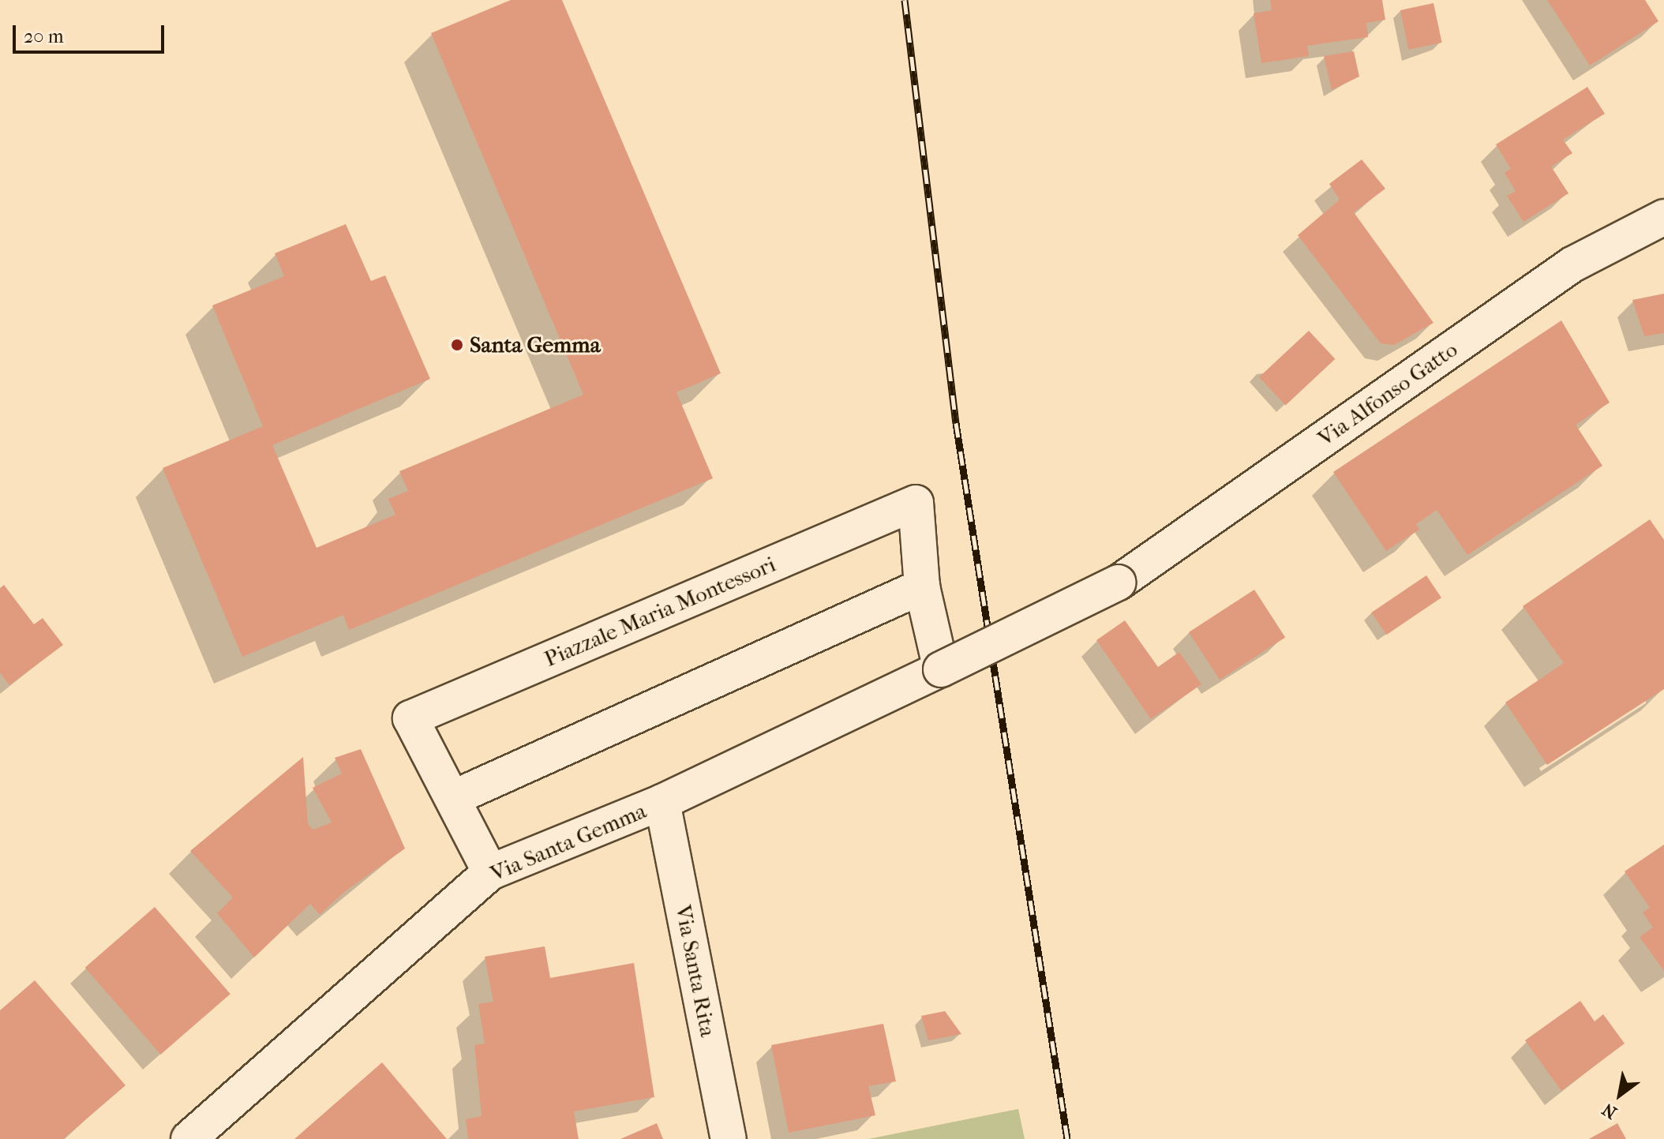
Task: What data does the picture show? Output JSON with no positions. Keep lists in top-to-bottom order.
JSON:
{
  "streets": {
    "street": [
      "Via Alfonso Gatto",
      "Piazzale Maria Montessori",
      "Via Santa Gemma",
      "Via Santa Rita"
    ]
  },
  "crossings": [
    ["Via Alfonso Gatto", "Piazzale Maria Montessori"],
    ["Via Alfonso Gatto", "Via Santa Gemma"],
    ["Piazzale Maria Montessori", "Via Santa Gemma"],
    ["Via Santa Gemma", "Via Santa Rita"]
  ],
  "places": ["Santa Gemma"],
  "scale_bar": "20 m",
  "north": "bottom left"
}
